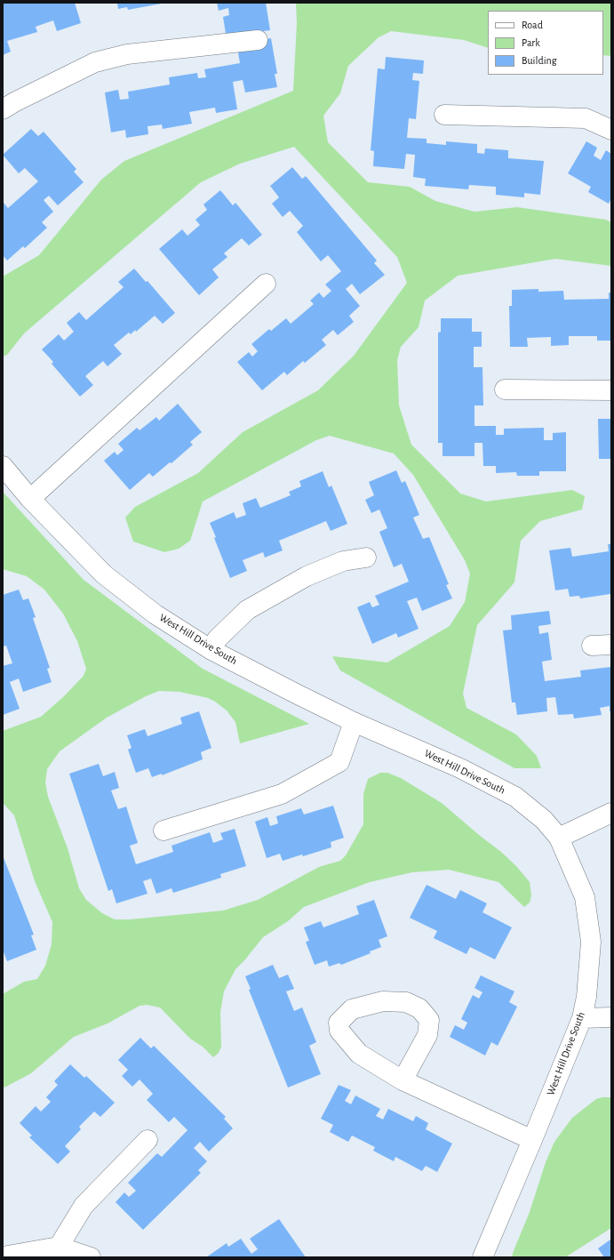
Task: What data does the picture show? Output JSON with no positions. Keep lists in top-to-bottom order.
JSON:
{
  "streets": {
    "street": ["West Hill Drive South"]
  },
  "legend": ["Road", "Park", "Building"]
}
